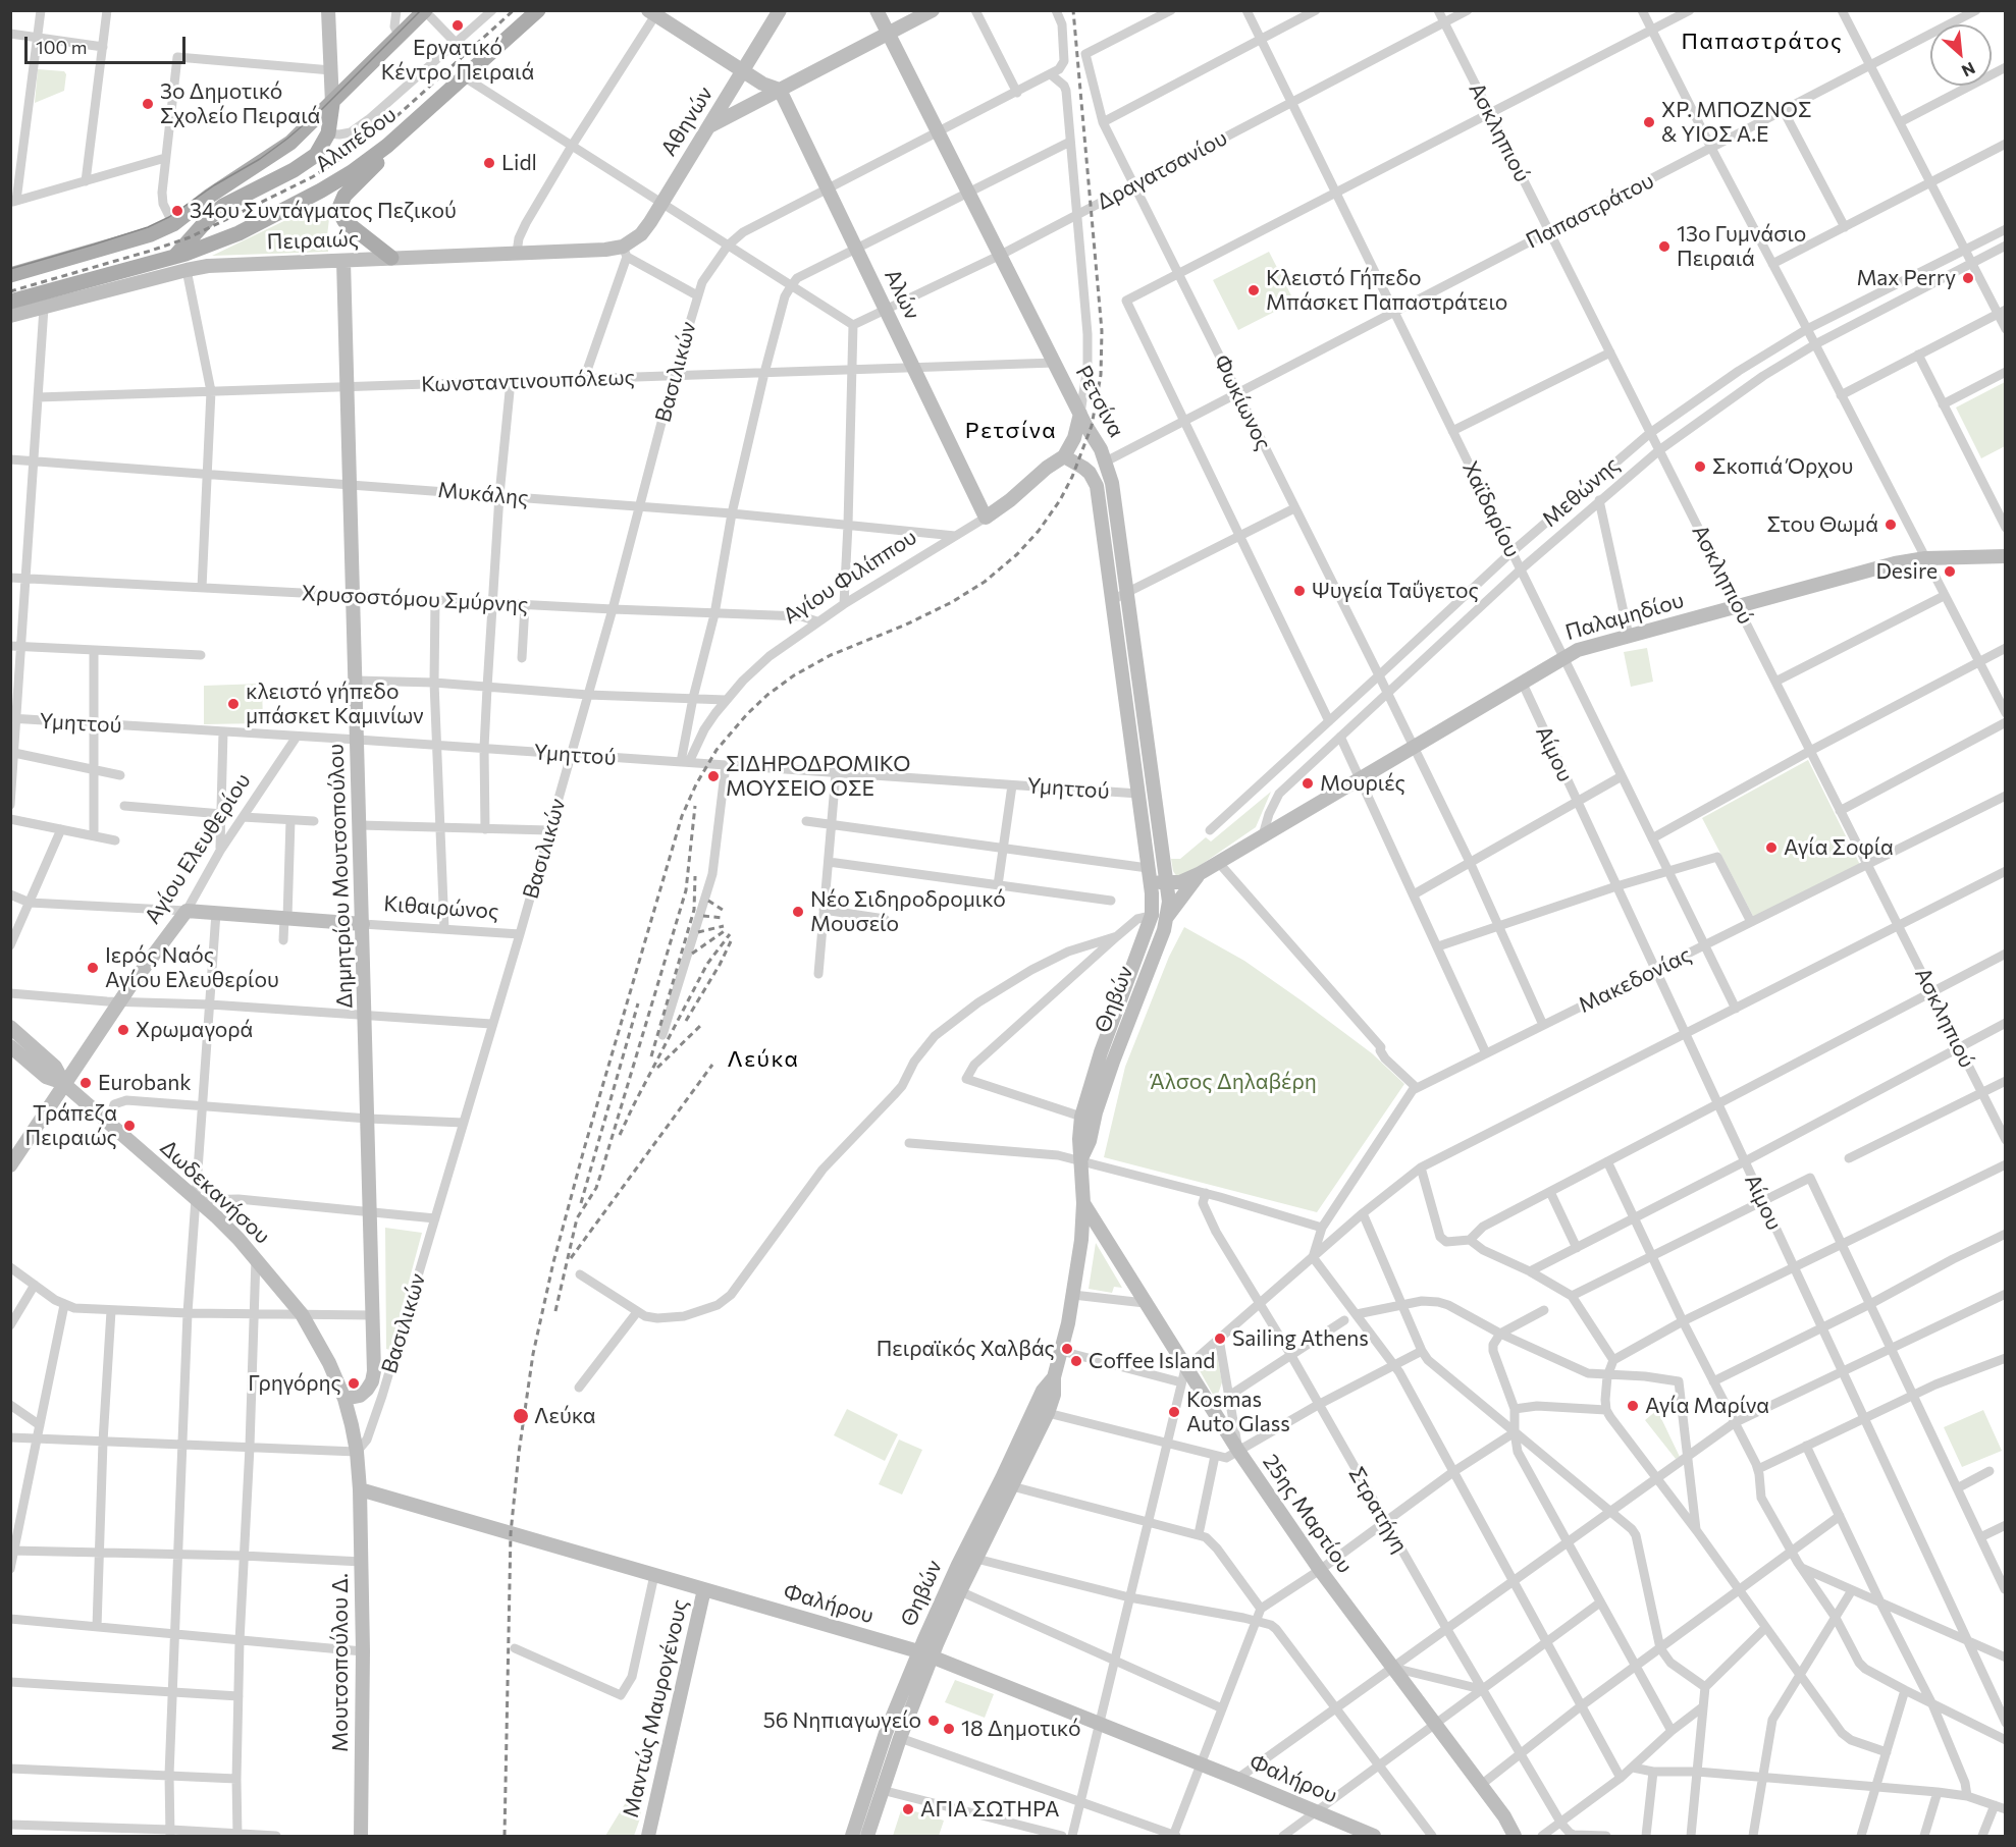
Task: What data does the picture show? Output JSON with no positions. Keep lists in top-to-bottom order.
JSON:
{
  "streets": {
    "main road": [
      "Αθηνών",
      "Αλιπέδου",
      "Πειραιώς",
      "Αλών",
      "Ρετσίνα",
      "Αγίου Φιλίππου",
      "Παλαμηδίου",
      "Αγίου Ελευθερίου",
      "Δημητρίου Μουτσοπούλου",
      "Κιθαιρώνος",
      "Θηβών",
      "Δωδεκανήσου",
      "25ης Μαρτίου",
      "Φαλήρου",
      "Μουτσοπούλου Δ.",
      "Μαντώς Μαυρογένους"
    ],
    "street": [
      "Ασκληπιού",
      "Δραγατσανίου",
      "Παπαστράτου",
      "Βασιλικών",
      "Κωνσταντινουπόλεως",
      "Φωκίωνος",
      "Μεθώνης",
      "Μυκάλης",
      "Χαϊδαρίου",
      "Χρυσοστόμου Σμύρνης",
      "Υμηττού",
      "Αίμου",
      "Μακεδονίας",
      "Στρατήγη"
    ]
  },
  "crossings": [
    ["Αθηνών", "Πειραιώς"],
    ["Ασκληπιού", "Δραγατσανίου"],
    ["Ασκληπιού", "Παπαστράτου"],
    ["Ασκληπιού", "Μεθώνης"],
    ["Ασκληπιού", "Παλαμηδίου"],
    ["Ασκληπιού", "Μακεδονίας"],
    ["Δραγατσανίου", "Αλών"],
    ["Δραγατσανίου", "Ρετσίνα"],
    ["Δραγατσανίου", "Φωκίωνος"],
    ["Δραγατσανίου", "Χαϊδαρίου"],
    ["Παπαστράτου", "Ρετσίνα"],
    ["Παπαστράτου", "Φωκίωνος"],
    ["Παπαστράτου", "Χαϊδαρίου"],
    ["Πειραιώς", "Δημητρίου Μουτσοπούλου"],
    ["Αλών", "Βασιλικών"],
    ["Αλών", "Κωνσταντινουπόλεως"],
    ["Αλών", "Αγίου Φιλίππου"],
    ["Βασιλικών", "Κωνσταντινουπόλεως"],
    ["Βασιλικών", "Ρετσίνα"],
    ["Βασιλικών", "Μυκάλης"],
    ["Βασιλικών", "Χρυσοστόμου Σμύρνης"],
    ["Βασιλικών", "Υμηττού"],
    ["Βασιλικών", "Κιθαιρώνος"],
    ["Βασιλικών", "Δωδεκανήσου"],
    ["Κωνσταντινουπόλεως", "Ρετσίνα"],
    ["Κωνσταντινουπόλεως", "Δημητρίου Μουτσοπούλου"],
    ["Ρετσίνα", "Θηβών"],
    ["Φωκίωνος", "Μεθώνης"],
    ["Φωκίωνος", "Παλαμηδίου"],
    ["Φωκίωνος", "Μακεδονίας"],
    ["Μεθώνης", "Χαϊδαρίου"],
    ["Μεθώνης", "Παλαμηδίου"],
    ["Μυκάλης", "Αγίου Φιλίππου"],
    ["Μυκάλης", "Δημητρίου Μουτσοπούλου"],
    ["Χαϊδαρίου", "Παλαμηδίου"],
    ["Χαϊδαρίου", "Μακεδονίας"],
    ["Αγίου Φιλίππου", "Χρυσοστόμου Σμύρνης"],
    ["Αγίου Φιλίππου", "Υμηττού"],
    ["Χρυσοστόμου Σμύρνης", "Δημητρίου Μουτσοπούλου"],
    ["Παλαμηδίου", "Αίμου"],
    ["Παλαμηδίου", "Θηβών"],
    ["Υμηττού", "Αγίου Ελευθερίου"],
    ["Υμηττού", "Δημητρίου Μουτσοπούλου"],
    ["Αίμου", "Μακεδονίας"],
    ["Αγίου Ελευθερίου", "Κιθαιρώνος"],
    ["Αγίου Ελευθερίου", "Δωδεκανήσου"],
    ["Δημητρίου Μουτσοπούλου", "Κιθαιρώνος"],
    ["Δημητρίου Μουτσοπούλου", "Δωδεκανήσου"],
    ["Θηβών", "25ης Μαρτίου"],
    ["Θηβών", "Φαλήρου"],
    ["Δωδεκανήσου", "Φαλήρου"],
    ["Δωδεκανήσου", "Μουτσοπούλου Δ."],
    ["Φαλήρου", "Μουτσοπούλου Δ."],
    ["Φαλήρου", "Μαντώς Μαυρογένους"]
  ],
  "districts": ["Παπαστράτος", "Ρετσίνα", "Λεύκα"],
  "parks": ["Άλσος Δηλαβέρη"],
  "places": [
    "Εργατικό Κέντρο Πειραιά",
    "3ο Δημοτικό Σχολείο Πειραιά",
    "ΧΡ. ΜΠΟΖΝΟΣ & ΥΙΟΣ Α.Ε",
    "Lidl",
    "34ου Συντάγματος Πεζικού",
    "13ο Γυμνάσιο Πειραιά",
    "Max Perry",
    "Κλειστό Γήπεδο Μπάσκετ Παπαστράτειο",
    "Σκοπιά Όρχου",
    "Στου Θωμά",
    "Desire",
    "Ψυγεία Ταΰγετος",
    "κλειστό γήπεδο μπάσκετ Καμινίων",
    "ΣΙΔΗΡΟΔΡΟΜΙΚΟ ΜΟΥΣΕΙΟ ΟΣΕ",
    "Μουριές",
    "Αγία Σοφία",
    "Νέο Σιδηροδρομικό Μουσείο",
    "Ιερός Ναός Αγίου Ελευθερίου",
    "Χρωμαγορά",
    "Eurobank",
    "Τράπεζα Πειραιώς",
    "Sailing Athens",
    "Πειραϊκός Χαλβάς",
    "Coffee Island",
    "Γρηγόρης",
    "Αγία Μαρίνα",
    "Kosmas Auto Glass",
    "Λεύκα",
    "56 Νηπιαγωγείο",
    "18 Δημοτικό",
    "ΑΓΙΑ ΣΩΤΗΡΑ"
  ],
  "scale_bar": "100 m",
  "north": "bottom right"
}
